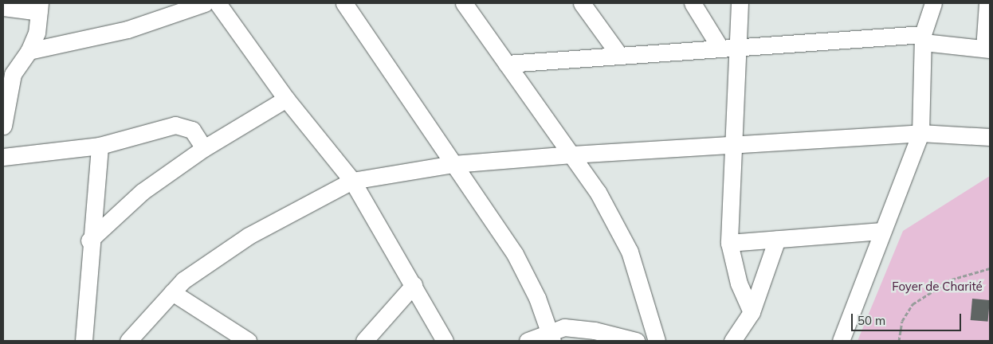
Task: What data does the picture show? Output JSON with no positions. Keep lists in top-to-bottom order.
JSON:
{
  "parks": ["Foyer de Charité"],
  "scale_bar": "50 m"
}
